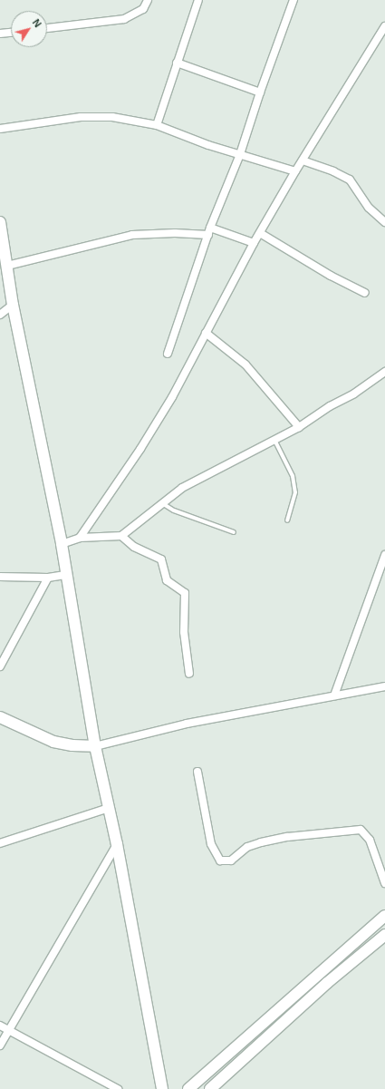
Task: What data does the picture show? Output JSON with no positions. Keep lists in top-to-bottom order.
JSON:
{
  "north": "top right"
}
